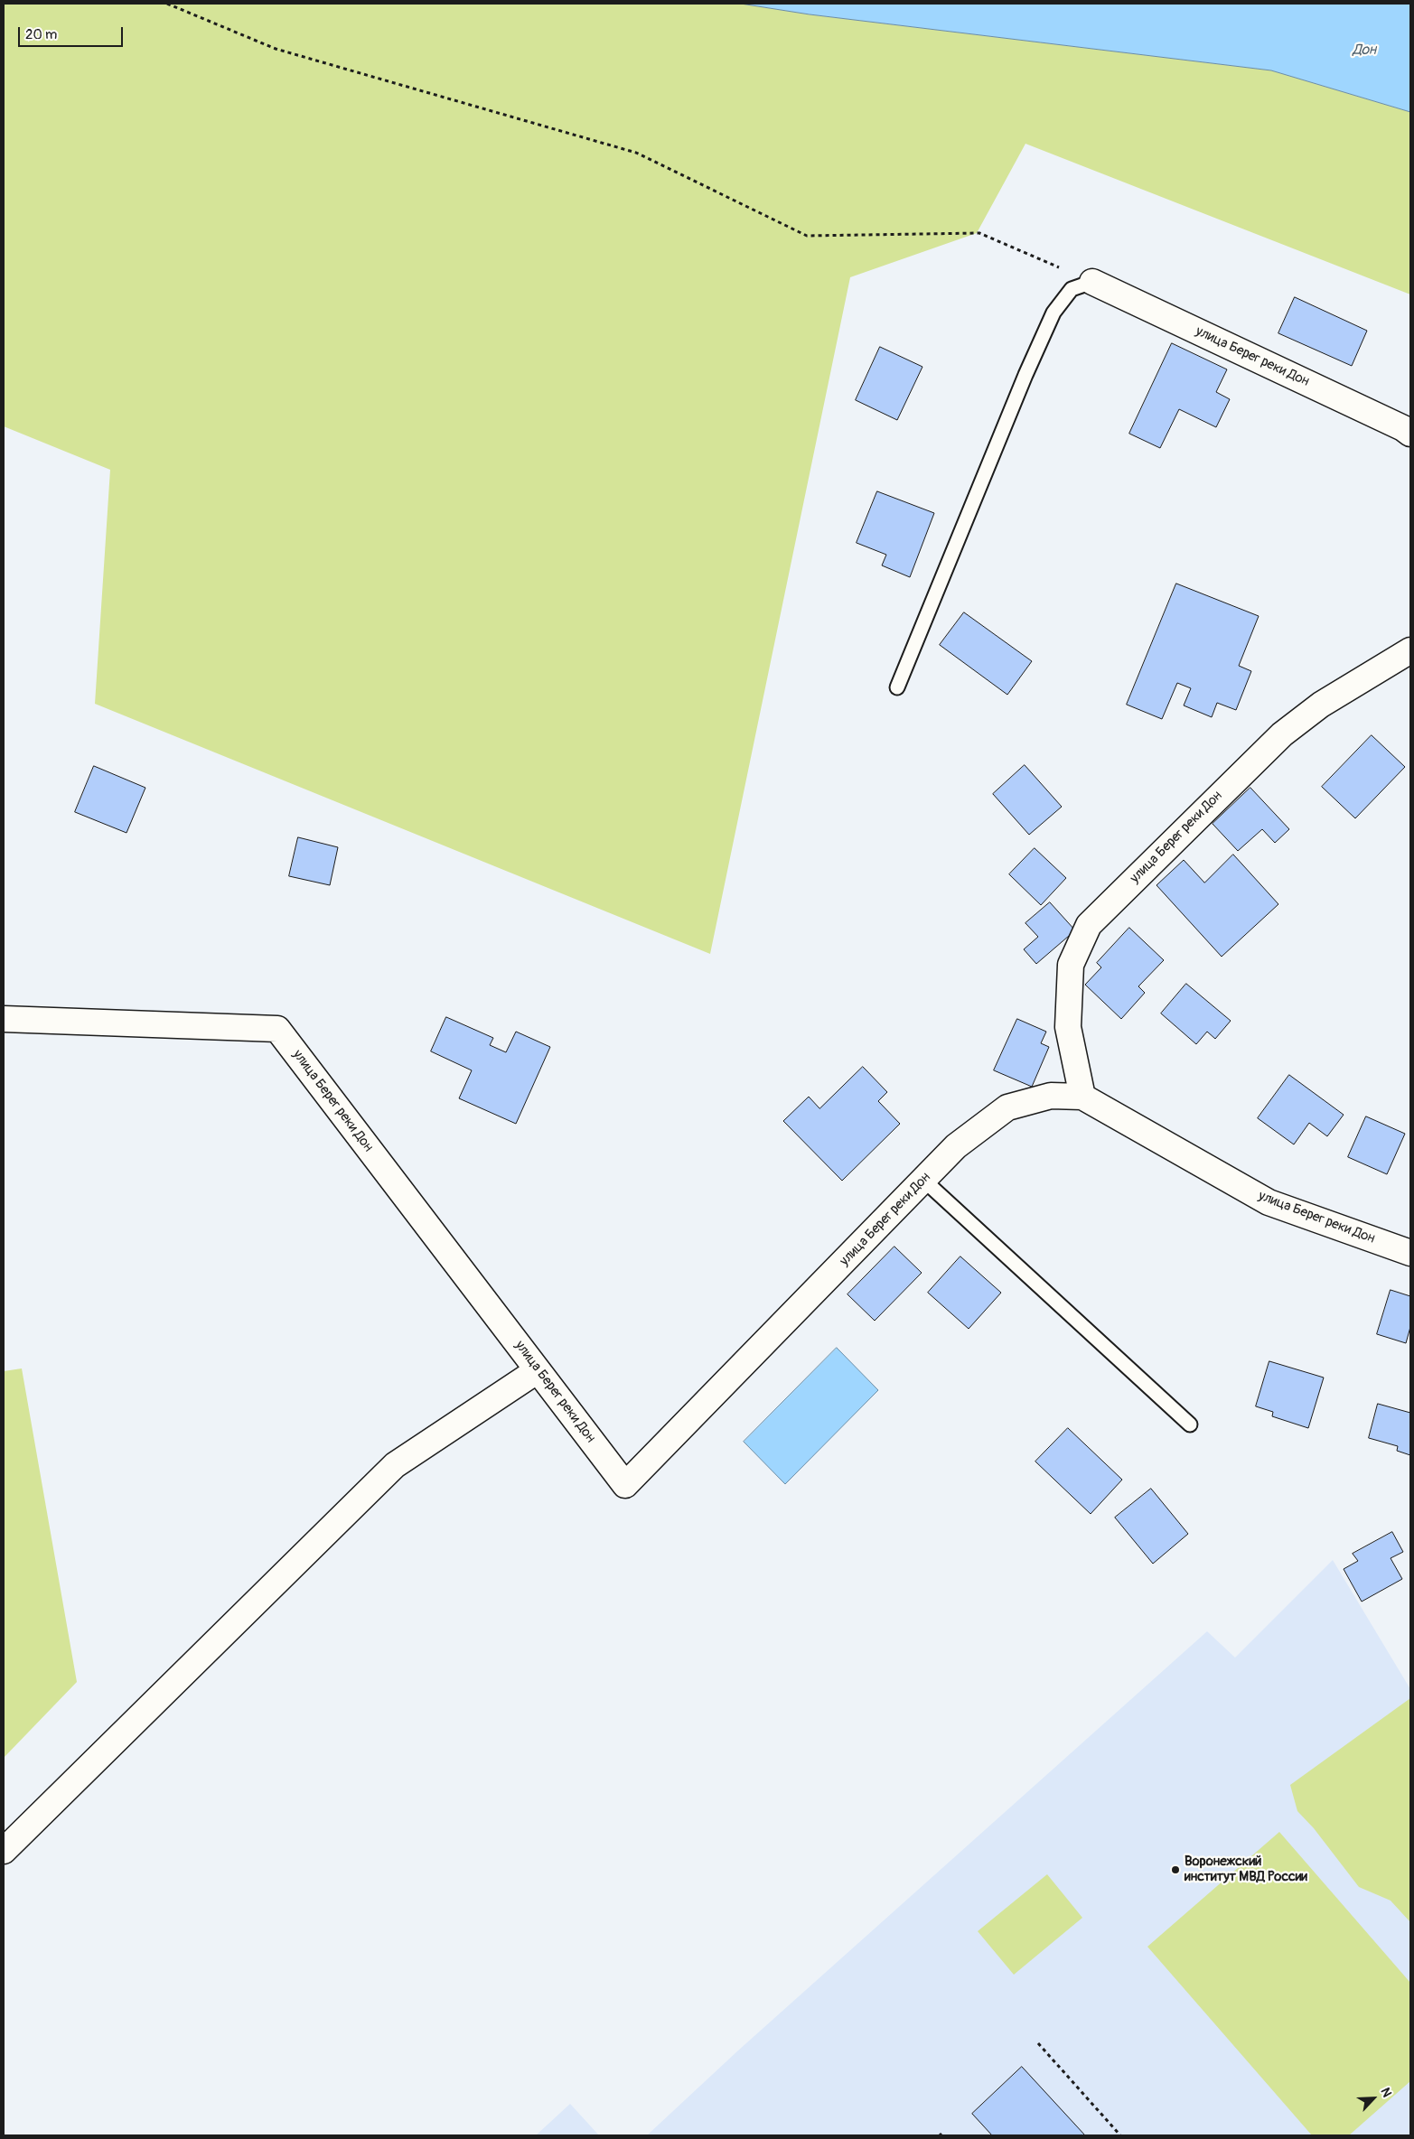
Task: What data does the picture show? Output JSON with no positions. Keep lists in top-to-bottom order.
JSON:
{
  "streets": {
    "street": ["улица Берег реки Дон"]
  },
  "water": ["Дон"],
  "places": ["Воронежский институт МВД России"],
  "scale_bar": "20 m",
  "north": "top right"
}
